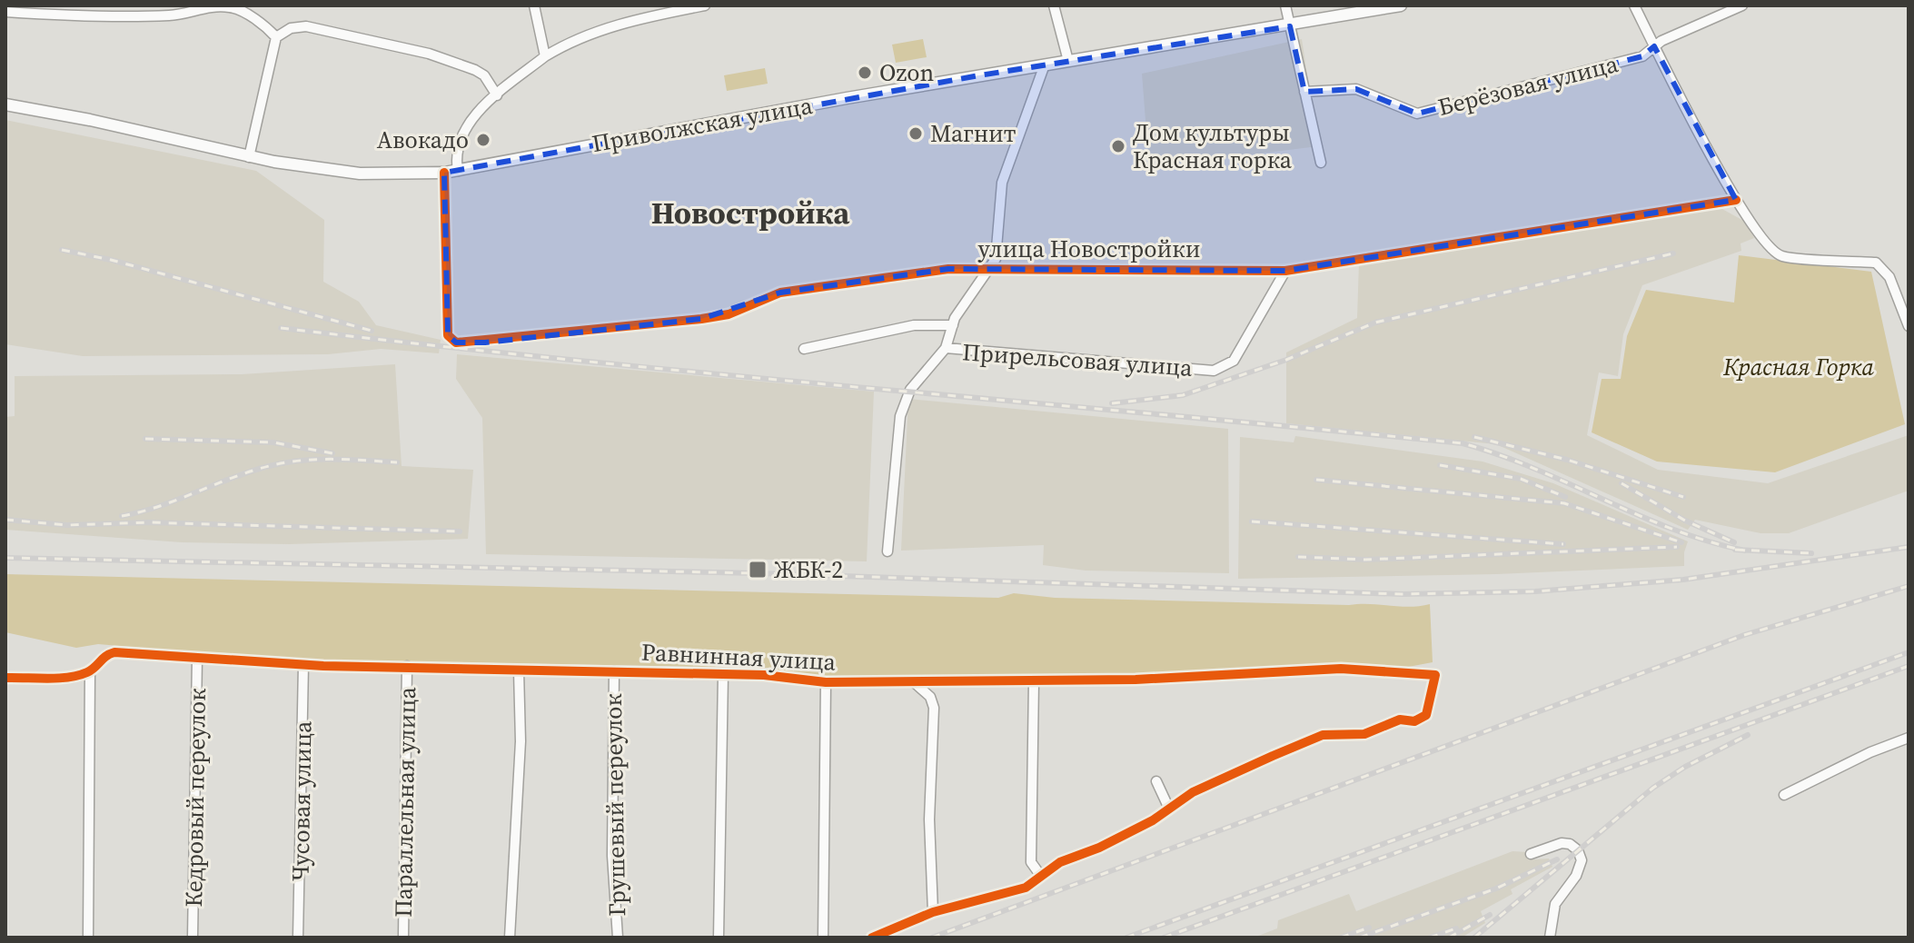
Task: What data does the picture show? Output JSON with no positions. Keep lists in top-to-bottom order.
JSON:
{
  "streets": {
    "main road": ["Приволжская улица"],
    "street": [
      "Берёзовая улица",
      "улица Новостройки",
      "Прирельсовая улица",
      "Равнинная улица",
      "Кедровый переулок",
      "Чусовая улица",
      "Параллельная улица",
      "Грушевый переулок"
    ]
  },
  "crossings": [
    ["Приволжская улица", "улица Новостройки"],
    ["улица Новостройки", "Прирельсовая улица"],
    ["Равнинная улица", "Кедровый переулок"],
    ["Равнинная улица", "Чусовая улица"],
    ["Равнинная улица", "Параллельная улица"],
    ["Равнинная улица", "Грушевый переулок"]
  ],
  "districts": ["Новостройка"],
  "parks": ["Красная Горка"],
  "places": {
    "other": [
      "Ozon",
      "Магнит",
      "Авокадо",
      "Дом культуры Красная горка"
    ],
    "transit": ["ЖБК-2"]
  }
}
